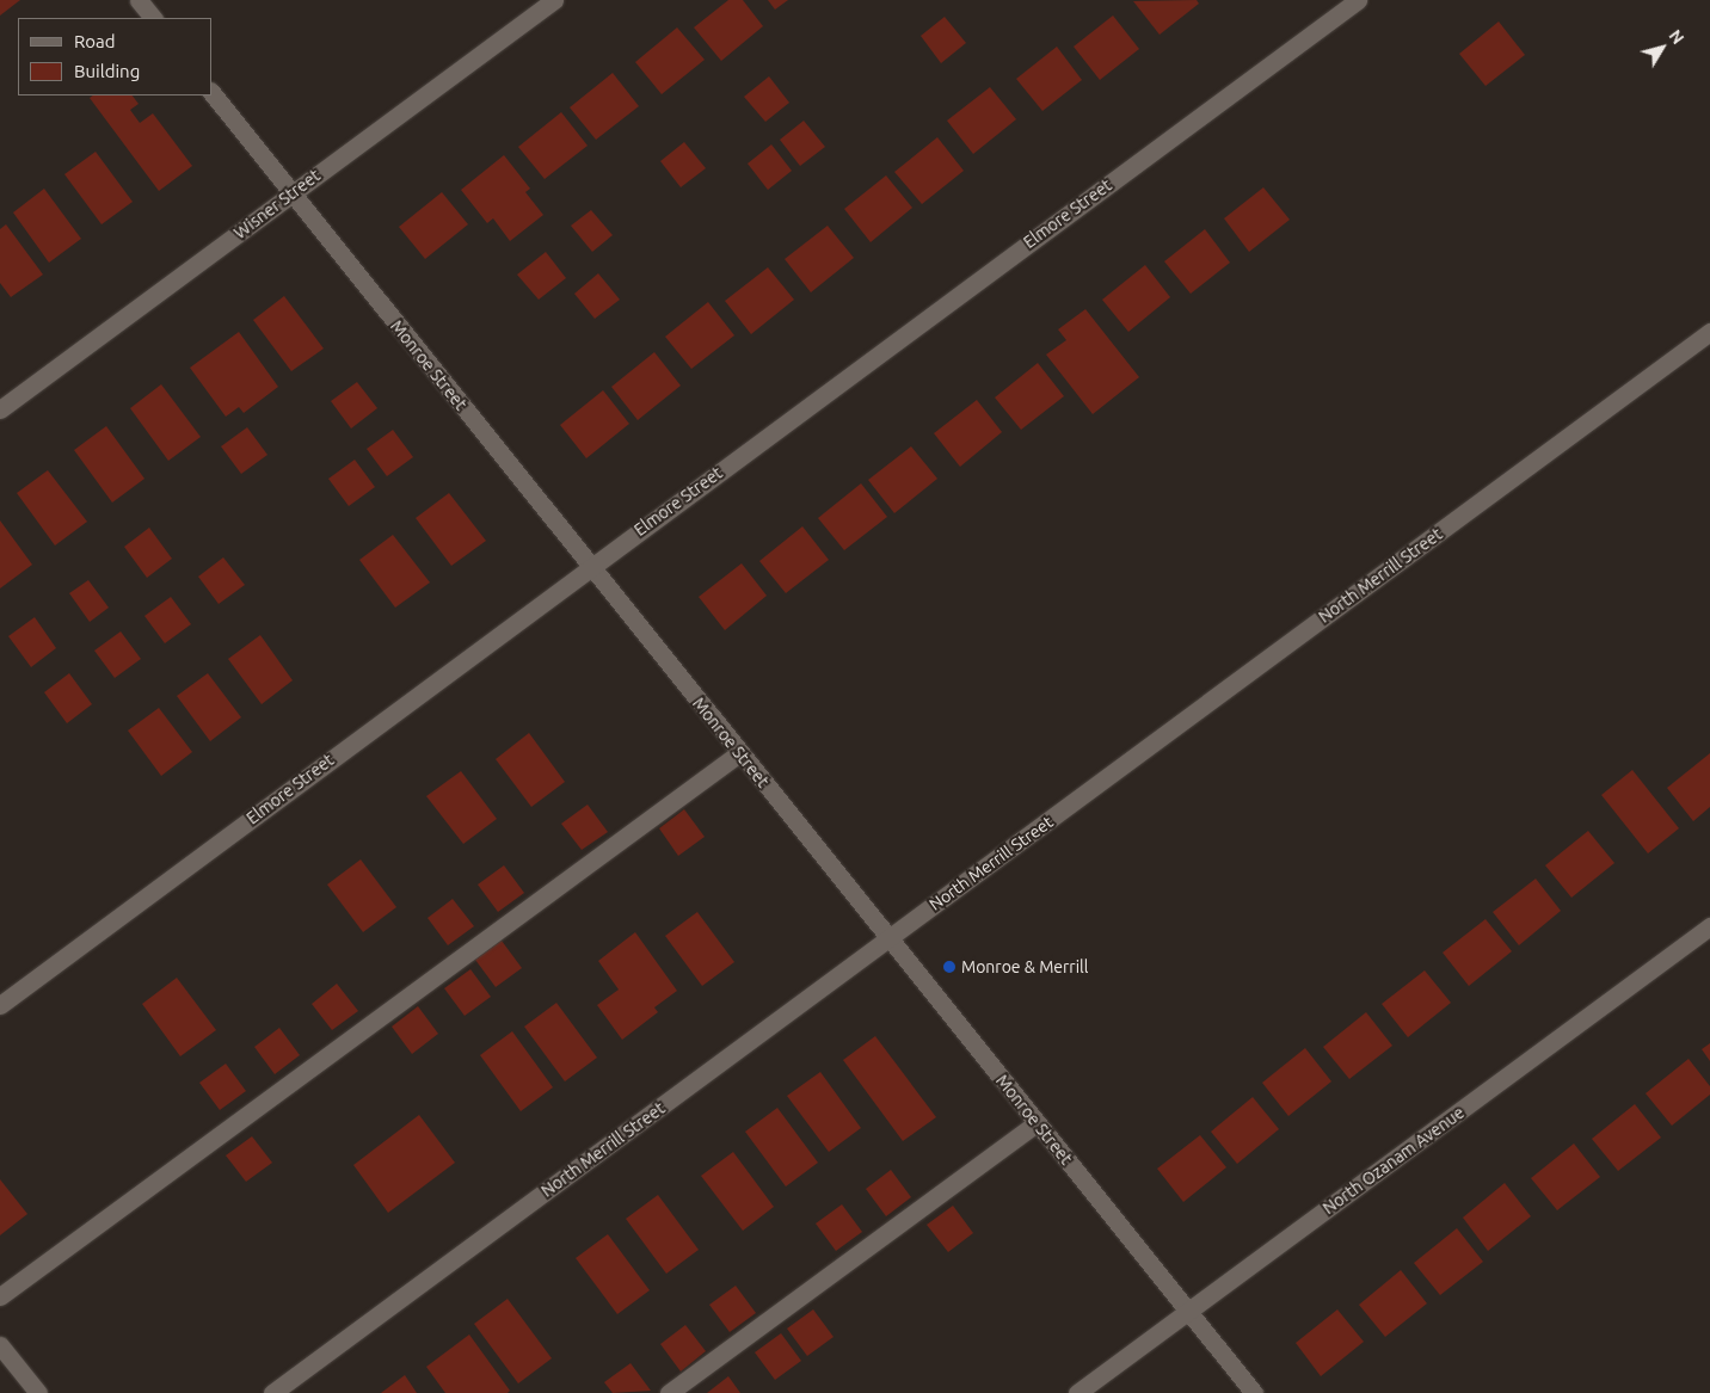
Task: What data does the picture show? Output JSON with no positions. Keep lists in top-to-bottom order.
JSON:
{
  "streets": {
    "street": [
      "Wisner Street",
      "Elmore Street",
      "Monroe Street",
      "North Merrill Street",
      "North Ozanam Avenue"
    ]
  },
  "crossings": [
    ["Wisner Street", "Monroe Street"],
    ["Elmore Street", "Monroe Street"],
    ["Monroe Street", "North Merrill Street"],
    ["Monroe Street", "North Ozanam Avenue"]
  ],
  "places": ["Monroe & Merrill"],
  "legend": ["Road", "Building"],
  "north": "top right"
}
